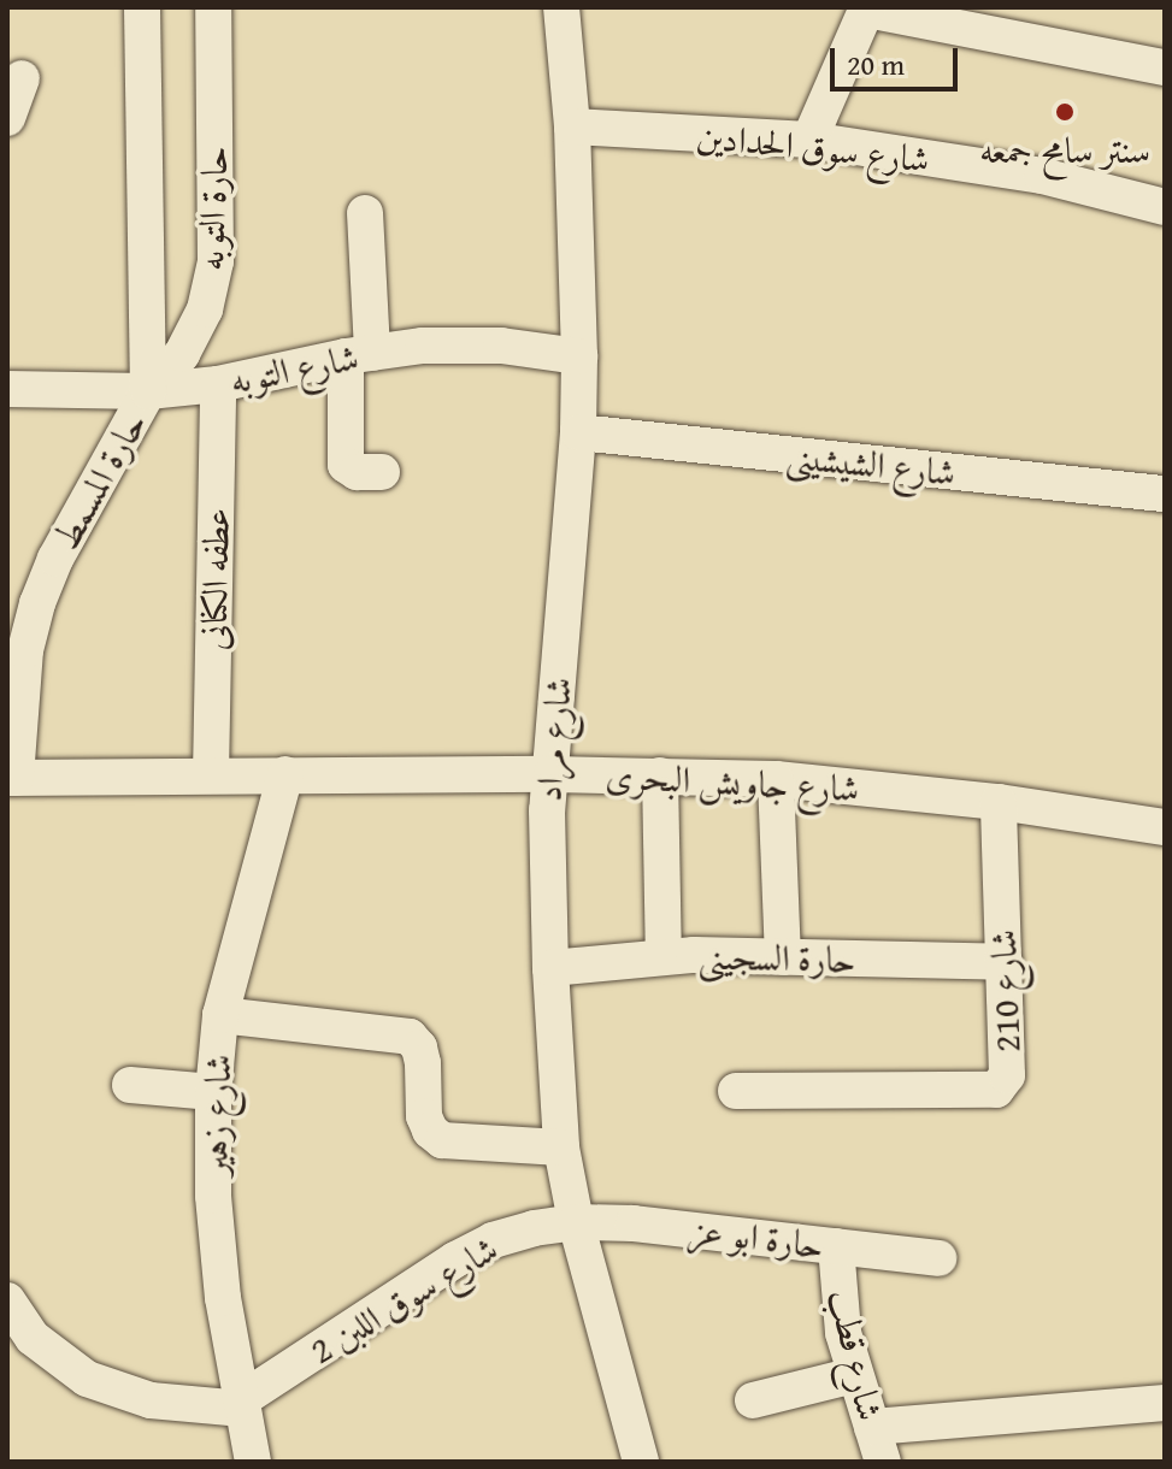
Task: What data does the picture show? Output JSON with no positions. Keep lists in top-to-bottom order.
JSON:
{
  "streets": {
    "street": [
      "شارع سوق الحدادين",
      "حارة التوبه",
      "شارع التوبه",
      "شارع الشيشينى",
      "حارة المسمط",
      "عطفه الكنانى",
      "شارع مراد",
      "شارع جاويش البحرى",
      "حارة السجينى",
      "شارع 210",
      "شارع زهير",
      "حارة ابو عز",
      "شارع سوق اللبن 2",
      "شارع قطب"
    ]
  },
  "crossings": [
    ["شارع سوق الحدادين", "شارع مراد"],
    ["حارة التوبه", "شارع التوبه"],
    ["حارة التوبه", "حارة المسمط"],
    ["شارع التوبه", "حارة المسمط"],
    ["شارع التوبه", "عطفه الكنانى"],
    ["شارع التوبه", "شارع مراد"],
    ["شارع الشيشينى", "شارع مراد"],
    ["حارة المسمط", "شارع جاويش البحرى"],
    ["عطفه الكنانى", "شارع جاويش البحرى"],
    ["شارع مراد", "شارع جاويش البحرى"],
    ["شارع مراد", "حارة السجينى"],
    ["شارع مراد", "حارة ابو عز"],
    ["شارع مراد", "شارع سوق اللبن 2"],
    ["شارع جاويش البحرى", "شارع 210"],
    ["شارع جاويش البحرى", "شارع زهير"],
    ["حارة السجينى", "شارع 210"],
    ["شارع زهير", "شارع سوق اللبن 2"],
    ["حارة ابو عز", "شارع سوق اللبن 2"],
    ["حارة ابو عز", "شارع قطب"]
  ],
  "places": ["سنتر سامح جمعه"],
  "scale_bar": "20 m"
}
